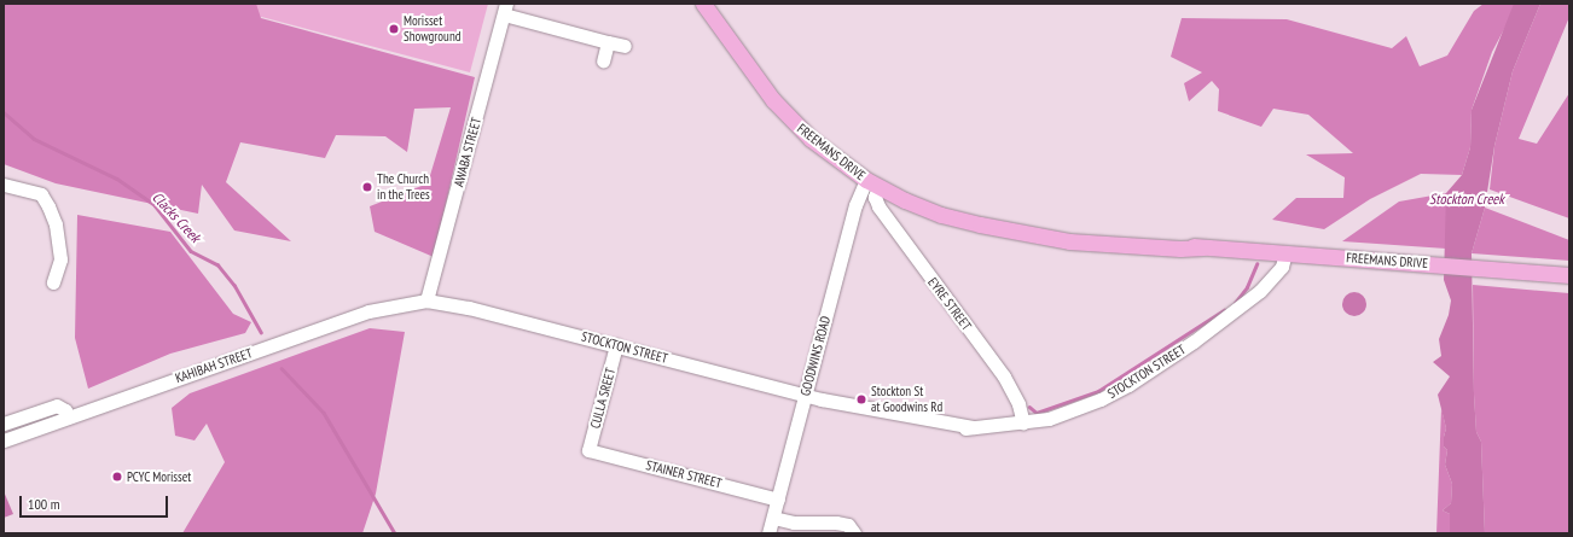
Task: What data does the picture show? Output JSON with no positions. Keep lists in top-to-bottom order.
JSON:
{
  "streets": {
    "main road": ["FREEMANS DRIVE"],
    "street": [
      "AWABA STREET",
      "EYRE STREET",
      "STOCKTON STREET",
      "GOODWINS ROAD",
      "KAHIBAH STREET",
      "CULLA SREET",
      "STAINER STREET"
    ]
  },
  "crossings": [
    ["AWABA STREET", "STOCKTON STREET"],
    ["AWABA STREET", "KAHIBAH STREET"],
    ["FREEMANS DRIVE", "EYRE STREET"],
    ["FREEMANS DRIVE", "STOCKTON STREET"],
    ["FREEMANS DRIVE", "GOODWINS ROAD"],
    ["EYRE STREET", "STOCKTON STREET"],
    ["EYRE STREET", "GOODWINS ROAD"],
    ["STOCKTON STREET", "GOODWINS ROAD"],
    ["STOCKTON STREET", "KAHIBAH STREET"],
    ["STOCKTON STREET", "CULLA SREET"],
    ["GOODWINS ROAD", "STAINER STREET"],
    ["CULLA SREET", "STAINER STREET"]
  ],
  "water": ["Stockton Creek", "Clacks Creek"],
  "places": [
    "Morisset Showground",
    "The Church in the Trees",
    "Stockton St at Goodwins Rd",
    "PCYC Morisset"
  ],
  "scale_bar": "100 m"
}
